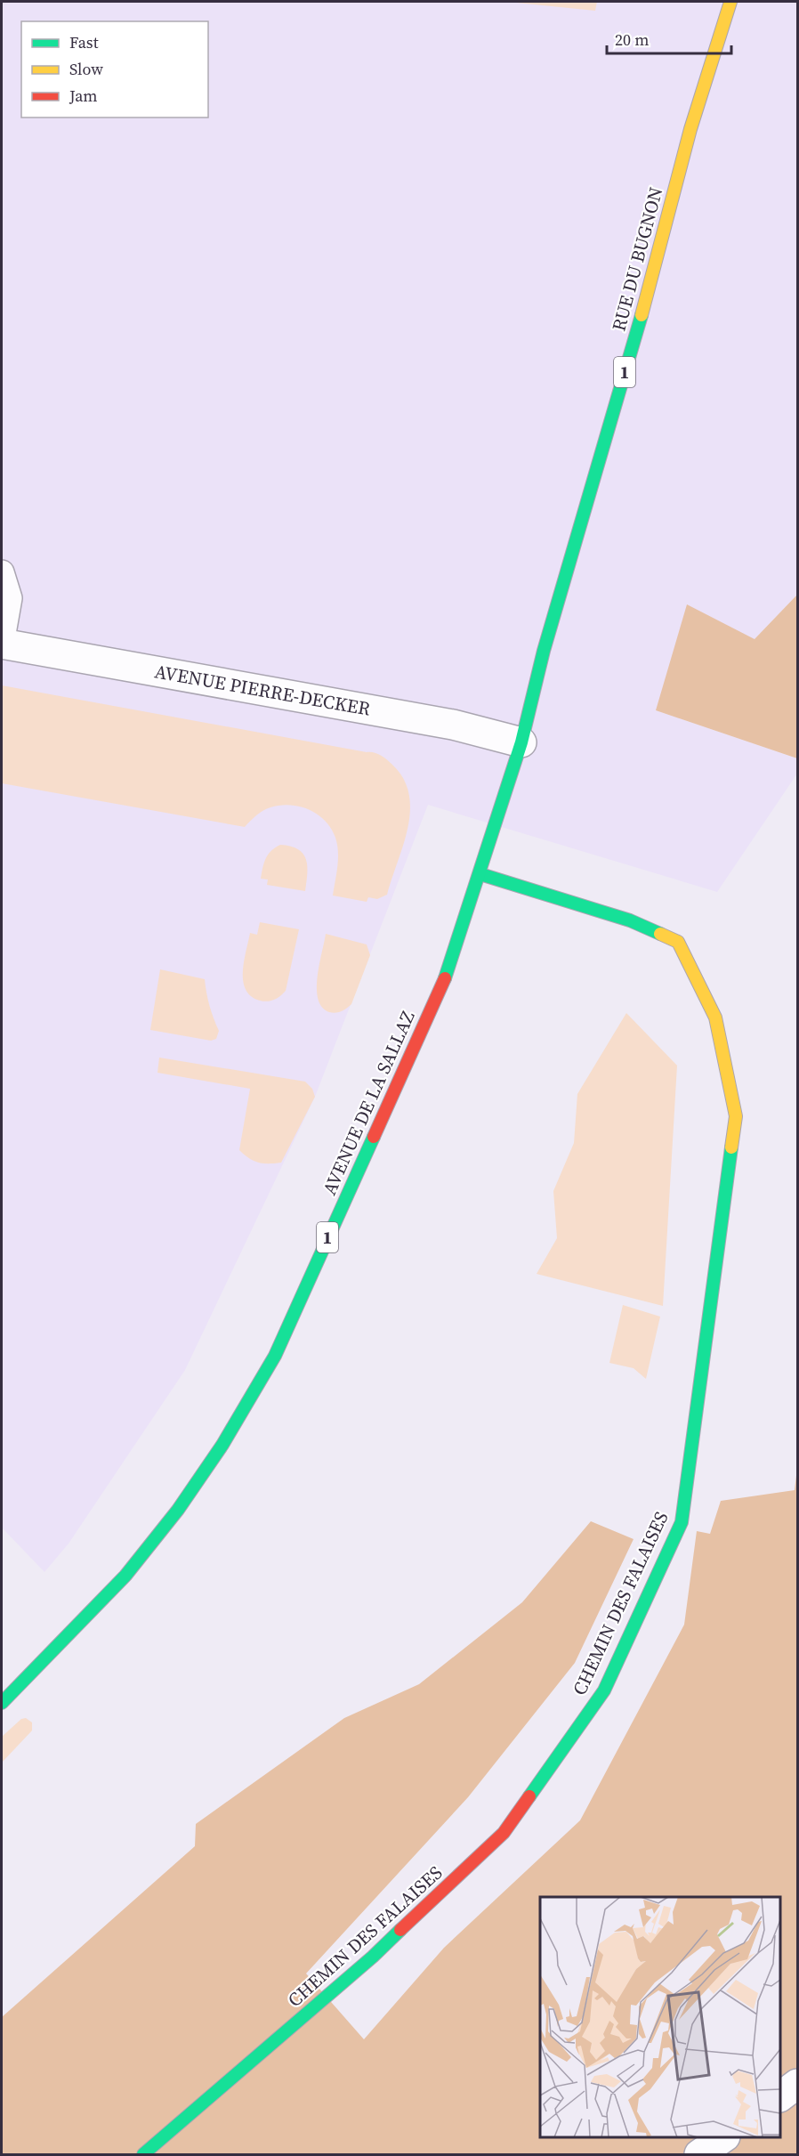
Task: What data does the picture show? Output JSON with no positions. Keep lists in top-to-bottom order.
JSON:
{
  "streets": {
    "main road": [
      "RUE DU BUGNON",
      "1",
      "AVENUE DE LA SALLAZ",
      "CHEMIN DES FALAISES"
    ],
    "street": ["AVENUE PIERRE-DECKER"]
  },
  "crossings": [
    ["RUE DU BUGNON", "AVENUE PIERRE-DECKER"],
    ["RUE DU BUGNON", "AVENUE DE LA SALLAZ"],
    ["AVENUE PIERRE-DECKER", "AVENUE DE LA SALLAZ"],
    ["AVENUE DE LA SALLAZ", "CHEMIN DES FALAISES"]
  ],
  "legend": ["Fast", "Slow", "Jam"],
  "scale_bar": "20 m"
}
